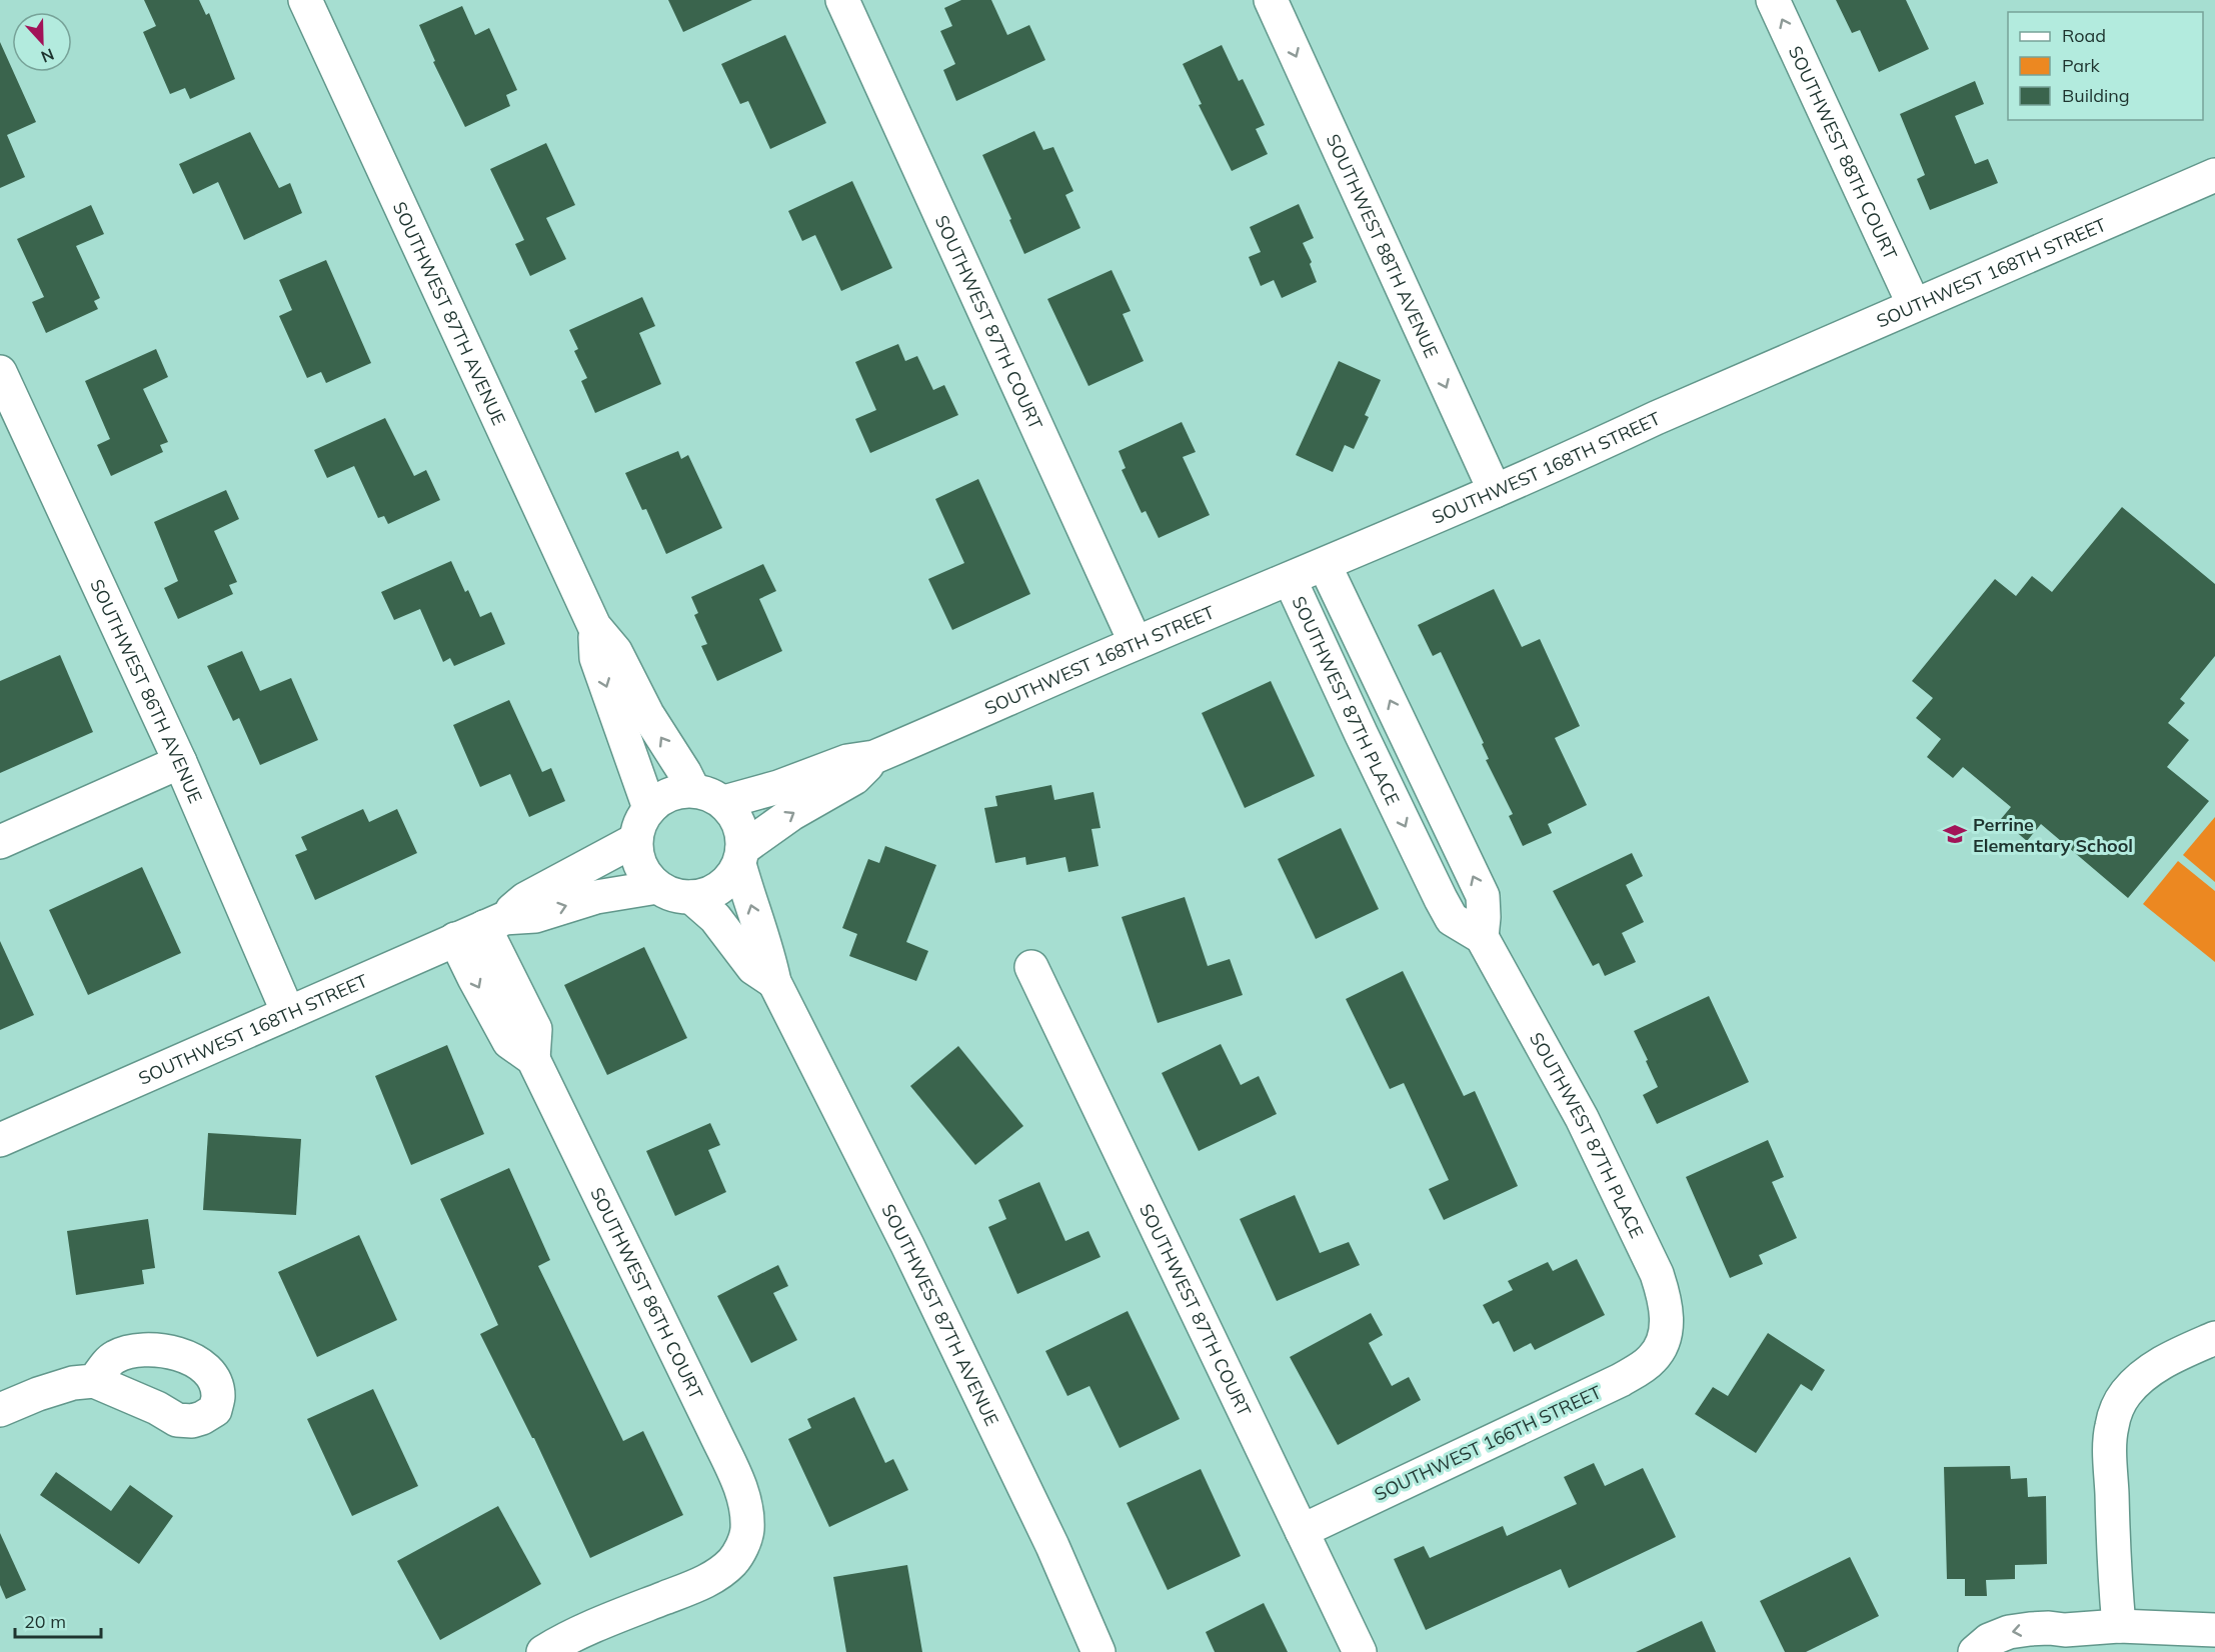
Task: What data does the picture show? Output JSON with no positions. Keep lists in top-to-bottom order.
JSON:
{
  "streets": {
    "street": [
      "SOUTHWEST 88TH COURT",
      "SOUTHWEST 88TH AVENUE",
      "SOUTHWEST 168TH STREET",
      "SOUTHWEST 87TH AVENUE",
      "SOUTHWEST 87TH COURT",
      "SOUTHWEST 86TH AVENUE",
      "SOUTHWEST 87TH PLACE",
      "SOUTHWEST 86TH COURT",
      "SOUTHWEST 166TH STREET"
    ]
  },
  "crossings": [
    ["SOUTHWEST 88TH COURT", "SOUTHWEST 168TH STREET"],
    ["SOUTHWEST 88TH AVENUE", "SOUTHWEST 168TH STREET"],
    ["SOUTHWEST 168TH STREET", "SOUTHWEST 87TH AVENUE"],
    ["SOUTHWEST 168TH STREET", "SOUTHWEST 87TH COURT"],
    ["SOUTHWEST 168TH STREET", "SOUTHWEST 86TH AVENUE"],
    ["SOUTHWEST 168TH STREET", "SOUTHWEST 87TH PLACE"],
    ["SOUTHWEST 168TH STREET", "SOUTHWEST 86TH COURT"],
    ["SOUTHWEST 87TH COURT", "SOUTHWEST 166TH STREET"],
    ["SOUTHWEST 87TH PLACE", "SOUTHWEST 166TH STREET"]
  ],
  "one_way": ["SOUTHWEST 88TH COURT", "SOUTHWEST 88TH AVENUE"],
  "places": {
    "school or university": ["Perrine Elementary School"]
  },
  "legend": ["Road", "Park", "Building"],
  "scale_bar": "20 m",
  "north": "bottom"
}
